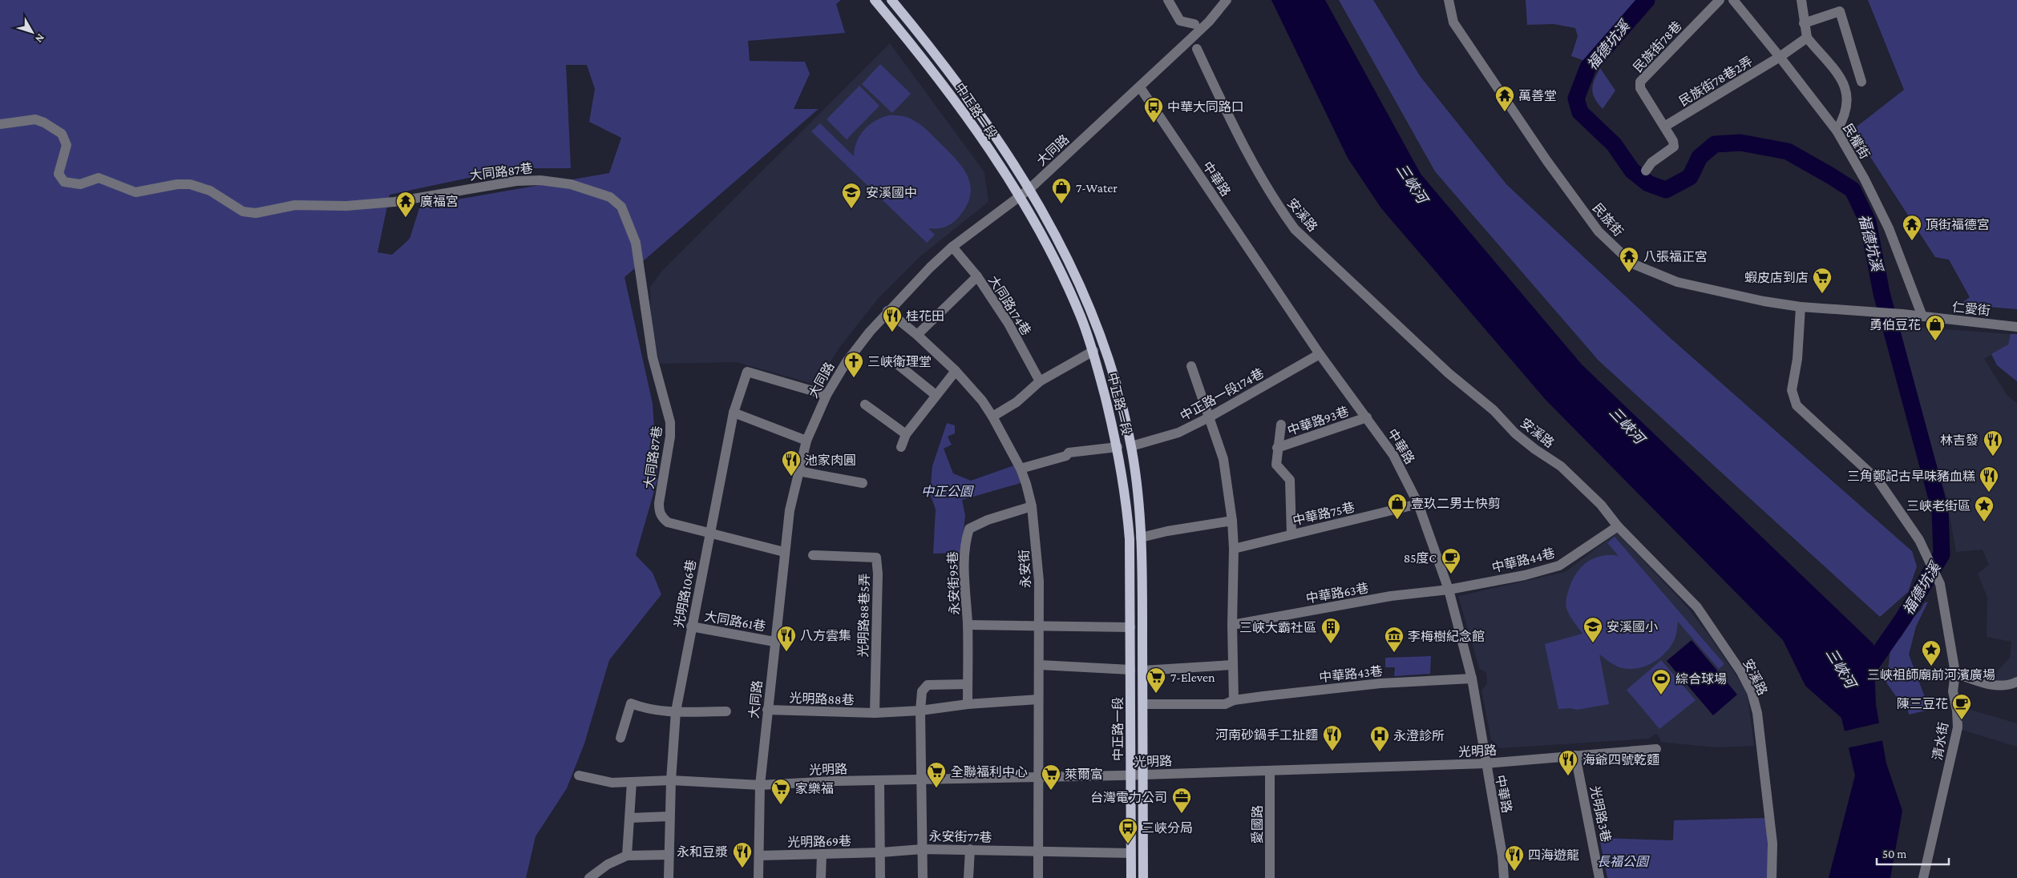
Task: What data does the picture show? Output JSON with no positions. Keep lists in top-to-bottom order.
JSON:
{
  "streets": {
    "main road": ["中正路一段"],
    "street": [
      "民族街78巷",
      "民族街78巷2弄",
      "民權街",
      "大同路",
      "大同路87巷",
      "中華路",
      "安溪路",
      "民族街",
      "大同路174巷",
      "仁愛街",
      "中正路一段174巷",
      "中華路93巷",
      "中華路75巷",
      "中華路44巷",
      "永安街",
      "永安街95巷",
      "中華路63巷",
      "光明路106巷",
      "光明路88巷5弄",
      "大同路61巷",
      "中華路43巷",
      "光明路88巷",
      "清水街",
      "光明路",
      "光明路3巷",
      "愛國路",
      "永安街77巷",
      "光明路69巷"
    ]
  },
  "crossings": [
    ["民族街78巷", "民族街78巷2弄"],
    ["民族街78巷2弄", "民權街"],
    ["中正路一段", "大同路"],
    ["中正路一段", "中正路一段174巷"],
    ["中正路一段", "中華路43巷"],
    ["中正路一段", "光明路"],
    ["中正路一段", "永安街77巷"],
    ["民權街", "仁愛街"],
    ["大同路", "大同路87巷"],
    ["大同路", "中華路"],
    ["大同路", "大同路174巷"],
    ["大同路", "永安街"],
    ["大同路", "光明路106巷"],
    ["大同路", "大同路61巷"],
    ["大同路", "光明路88巷"],
    ["大同路", "光明路"],
    ["大同路", "光明路69巷"],
    ["大同路87巷", "光明路106巷"],
    ["中華路", "中正路一段174巷"],
    ["中華路", "中華路93巷"],
    ["中華路", "中華路75巷"],
    ["中華路", "中華路44巷"],
    ["中華路", "中華路63巷"],
    ["中華路", "中華路43巷"],
    ["中華路", "光明路"],
    ["安溪路", "中華路44巷"],
    ["民族街", "仁愛街"],
    ["民族街", "清水街"],
    ["中華路44巷", "中華路63巷"],
    ["永安街", "永安街95巷"],
    ["永安街", "光明路"],
    ["永安街", "永安街77巷"],
    ["光明路106巷", "大同路61巷"],
    ["光明路106巷", "光明路"],
    ["光明路88巷5弄", "光明路88巷"],
    ["光明路", "光明路3巷"],
    ["光明路", "愛國路"],
    ["永安街77巷", "光明路69巷"]
  ],
  "water": ["福德坑溪", "三峽河"],
  "parks": ["中正公園", "長福公園"],
  "places": {
    "temple": [
      "萬善堂",
      "廣福宮",
      "頂街福德宮",
      "八張福正宮"
    ],
    "bus stop": ["中華大同路口", "三峽分局"],
    "shop": ["7-Water", "勇伯豆花", "壹玖二男士快剪"],
    "school or university": ["安溪國中", "安溪國小"],
    "supermarket": [
      "蝦皮店到店",
      "7-Eleven",
      "全聯福利中心",
      "萊爾富",
      "家樂福"
    ],
    "restaurant": [
      "桂花田",
      "林吉發",
      "池家肉圓",
      "三角鄭記古早味豬血糕",
      "八方雲集",
      "河南砂鍋手工扯麵",
      "海爺四號乾麵",
      "永和豆漿",
      "四海遊龍"
    ],
    "church": ["三峽衛理堂"],
    "place": ["三峽老街區", "三峽祖師廟前河濱廣場"],
    "cafe": ["85度C", "陳三豆花"],
    "building": ["三峽大霸社區"],
    "museum": ["李梅樹紀念館"],
    "sports": ["綜合球場"],
    "hospital": ["永澄診所"],
    "office": ["台灣電力公司"]
  },
  "scale_bar": "50 m",
  "north": "bottom right"
}
